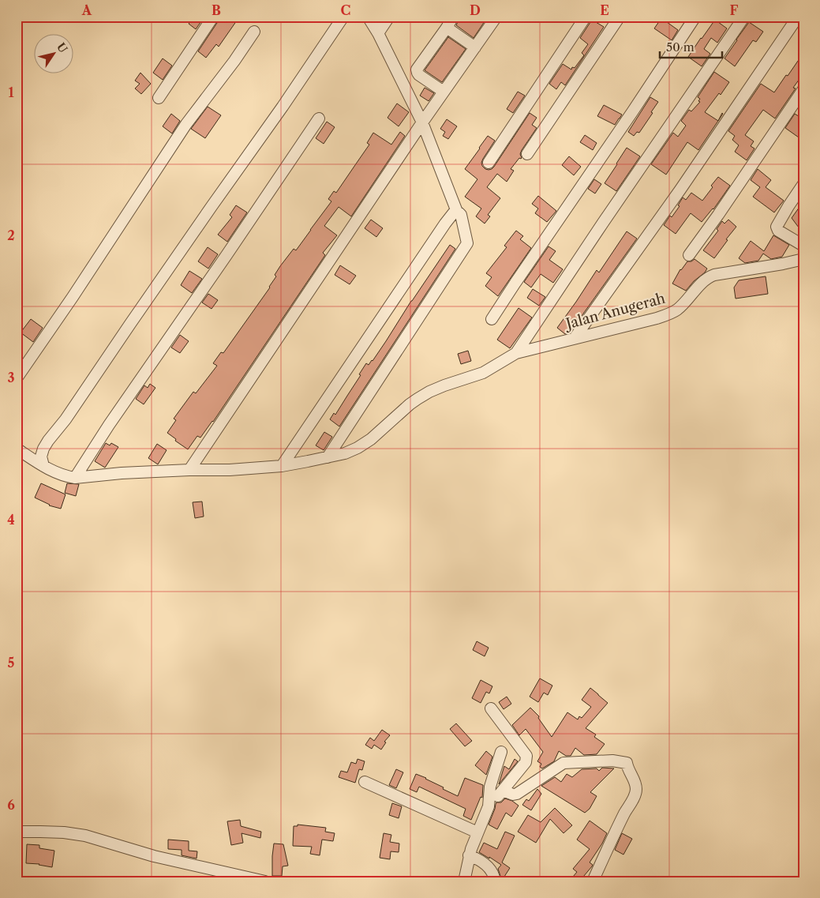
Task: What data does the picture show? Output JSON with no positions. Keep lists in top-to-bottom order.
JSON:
{
  "streets": {
    "street": ["Jalan Anugerah"]
  },
  "scale_bar": "50 m",
  "north": "top right",
  "grid": {
    "columns": [
      "A",
      "B",
      "C",
      "D",
      "E",
      "F"
    ],
    "rows": [
      "1",
      "2",
      "3",
      "4",
      "5",
      "6"
    ]
  }
}
